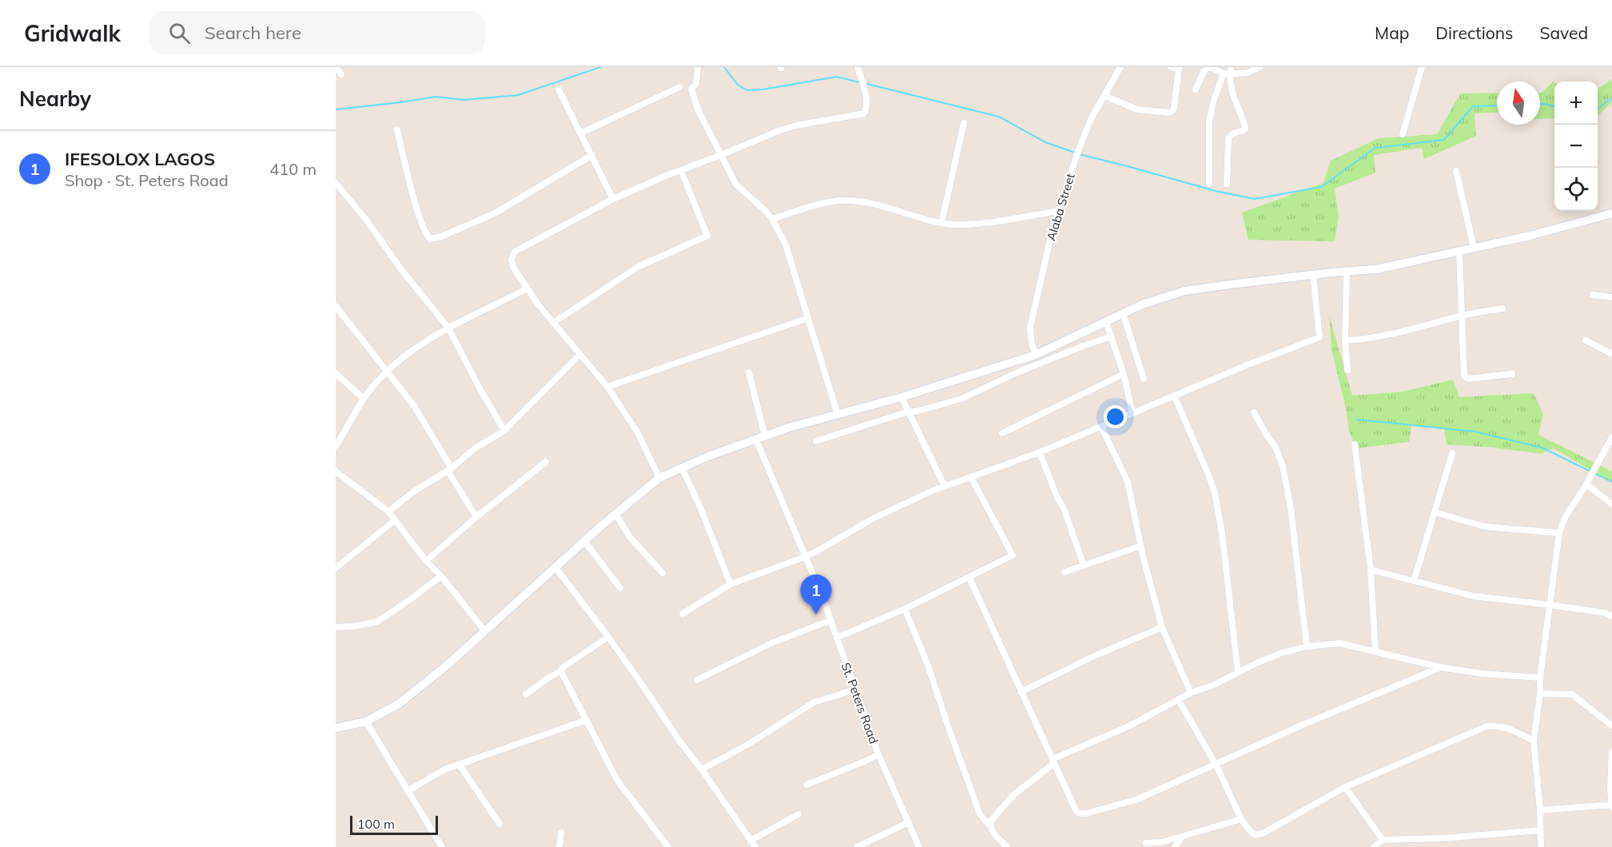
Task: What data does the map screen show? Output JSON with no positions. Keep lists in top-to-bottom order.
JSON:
{
  "streets": {
    "street": ["Alaba Street", "St. Peters Road"]
  },
  "scale_bar": "100 m",
  "north": "top",
  "page": {
    "header": "Gridwalk",
    "search": "Search here",
    "nav": ["Map", "Directions", "Saved"],
    "heading": "Nearby",
    "map_buttons": ["+", "−"],
    "list": [
      {
        "mark": "1",
        "name": "IFESOLOX LAGOS",
        "note": "Shop · St. Peters Road",
        "value": "410 m"
      }
    ],
    "pins": "1",
    "scale": "100 m"
  }
}
